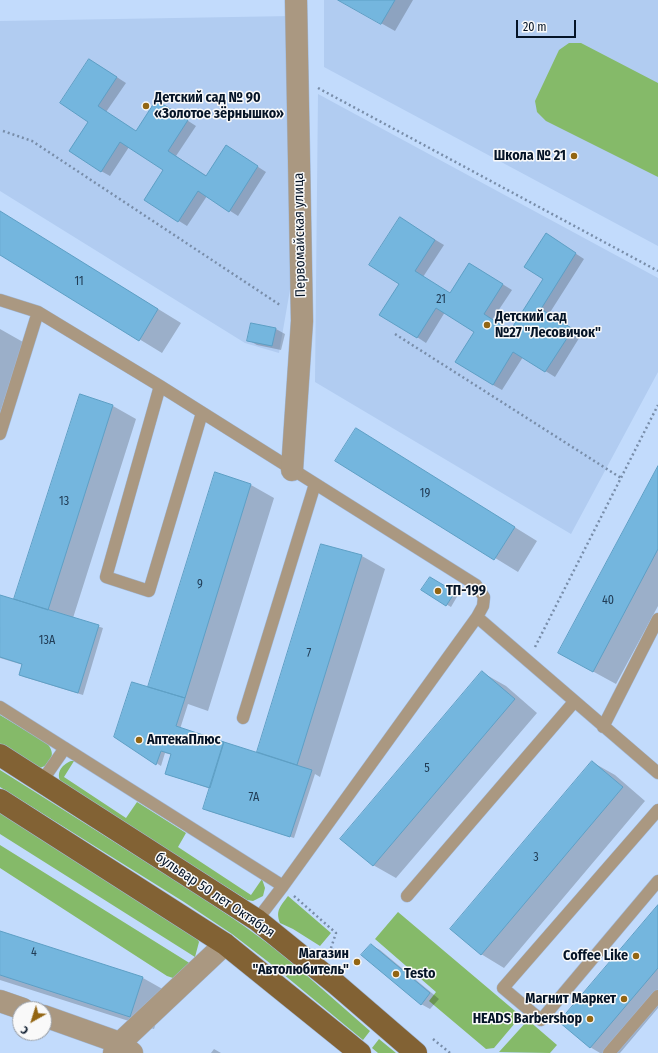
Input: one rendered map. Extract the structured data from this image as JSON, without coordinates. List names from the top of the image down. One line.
{"streets":{"main road":["бульвар 50 лет Октября"],"street":["Первомайская улица"]},"places":["Детский сад № 90 «Золотое зёрнышко»","Школа № 21","Детский сад №27 \"Лесовичок\"","ТП-199","АптекаПлюс","Coffee Like","Магазин \"Автолюбитель\"","Testo","Магнит Маркет","HEADS Barbershop"],"house_numbers":["11","21","19","13","9","40","13А","7","5","7А","3","4"],"scale_bar":"20 m","north":"bottom left"}
